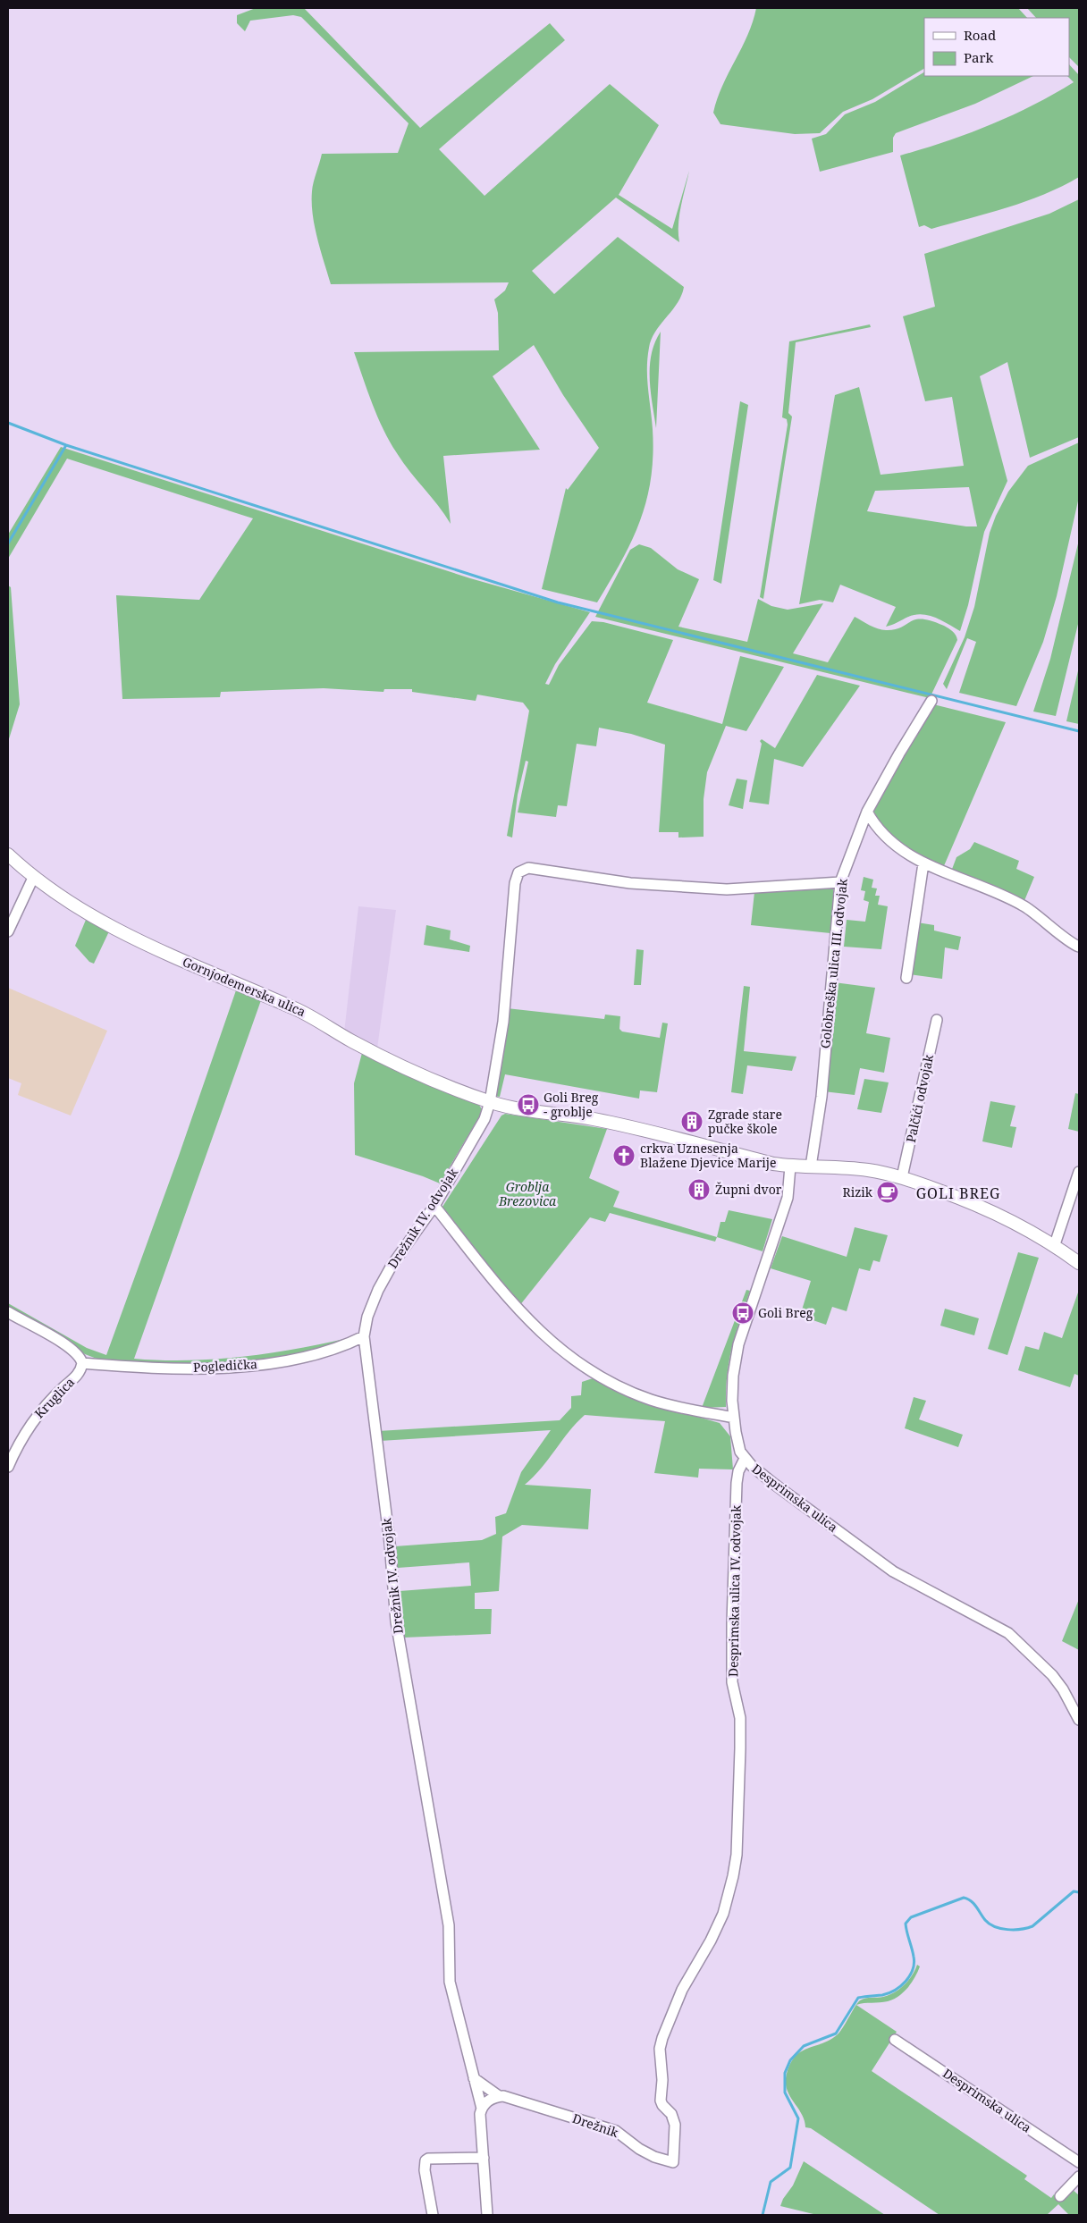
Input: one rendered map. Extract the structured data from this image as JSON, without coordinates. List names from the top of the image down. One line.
{"streets":{"street":["Golobreška ulica III. odvojak","Gornjodemerska ulica","Palčići odvojak","Drežnik IV. odvojak","Pogledička","Kruglica","Desprimska ulica","Desprimska ulica IV. odvojak","Drežnik"]},"crossings":[["Golobreška ulica III. odvojak","Gornjodemerska ulica"],["Golobreška ulica III. odvojak","Drežnik IV. odvojak"],["Gornjodemerska ulica","Palčići odvojak"],["Gornjodemerska ulica","Drežnik IV. odvojak"],["Gornjodemerska ulica","Desprimska ulica"],["Drežnik IV. odvojak","Pogledička"],["Pogledička","Kruglica"],["Desprimska ulica","Desprimska ulica IV. odvojak"],["Desprimska ulica IV. odvojak","Drežnik"]],"districts":["GOLI BREG"],"parks":["Groblja Brezovica"],"places":{"bus stop":["Goli Breg - groblje","Goli Breg"],"building":["Zgrade stare pučke škole","Župni dvor"],"church":["crkva Uznesenja Blažene Djevice Marije"],"cafe":["Rizik"]},"legend":["Road","Park"]}
